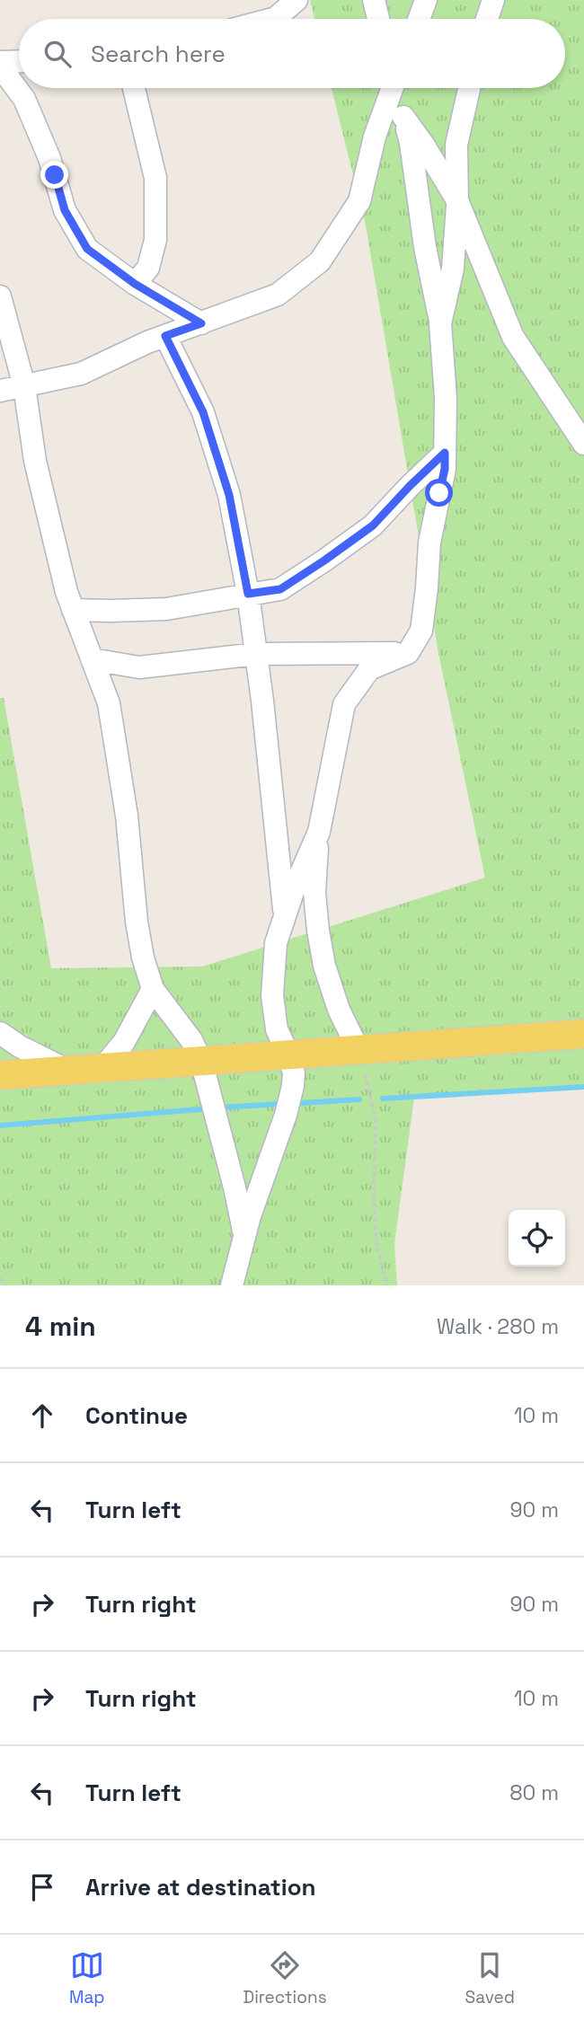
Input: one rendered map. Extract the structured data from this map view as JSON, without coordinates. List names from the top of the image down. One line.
{"page":{"search":"Search here","heading":["4 min","Walk · 280 m"],"list":[["Continue","10 m"],["Turn left","90 m"],["Turn right","90 m"],["Turn right","10 m"],["Turn left","80 m"],"Arrive at destination"],"nav":["Map","Directions","Saved"]}}
